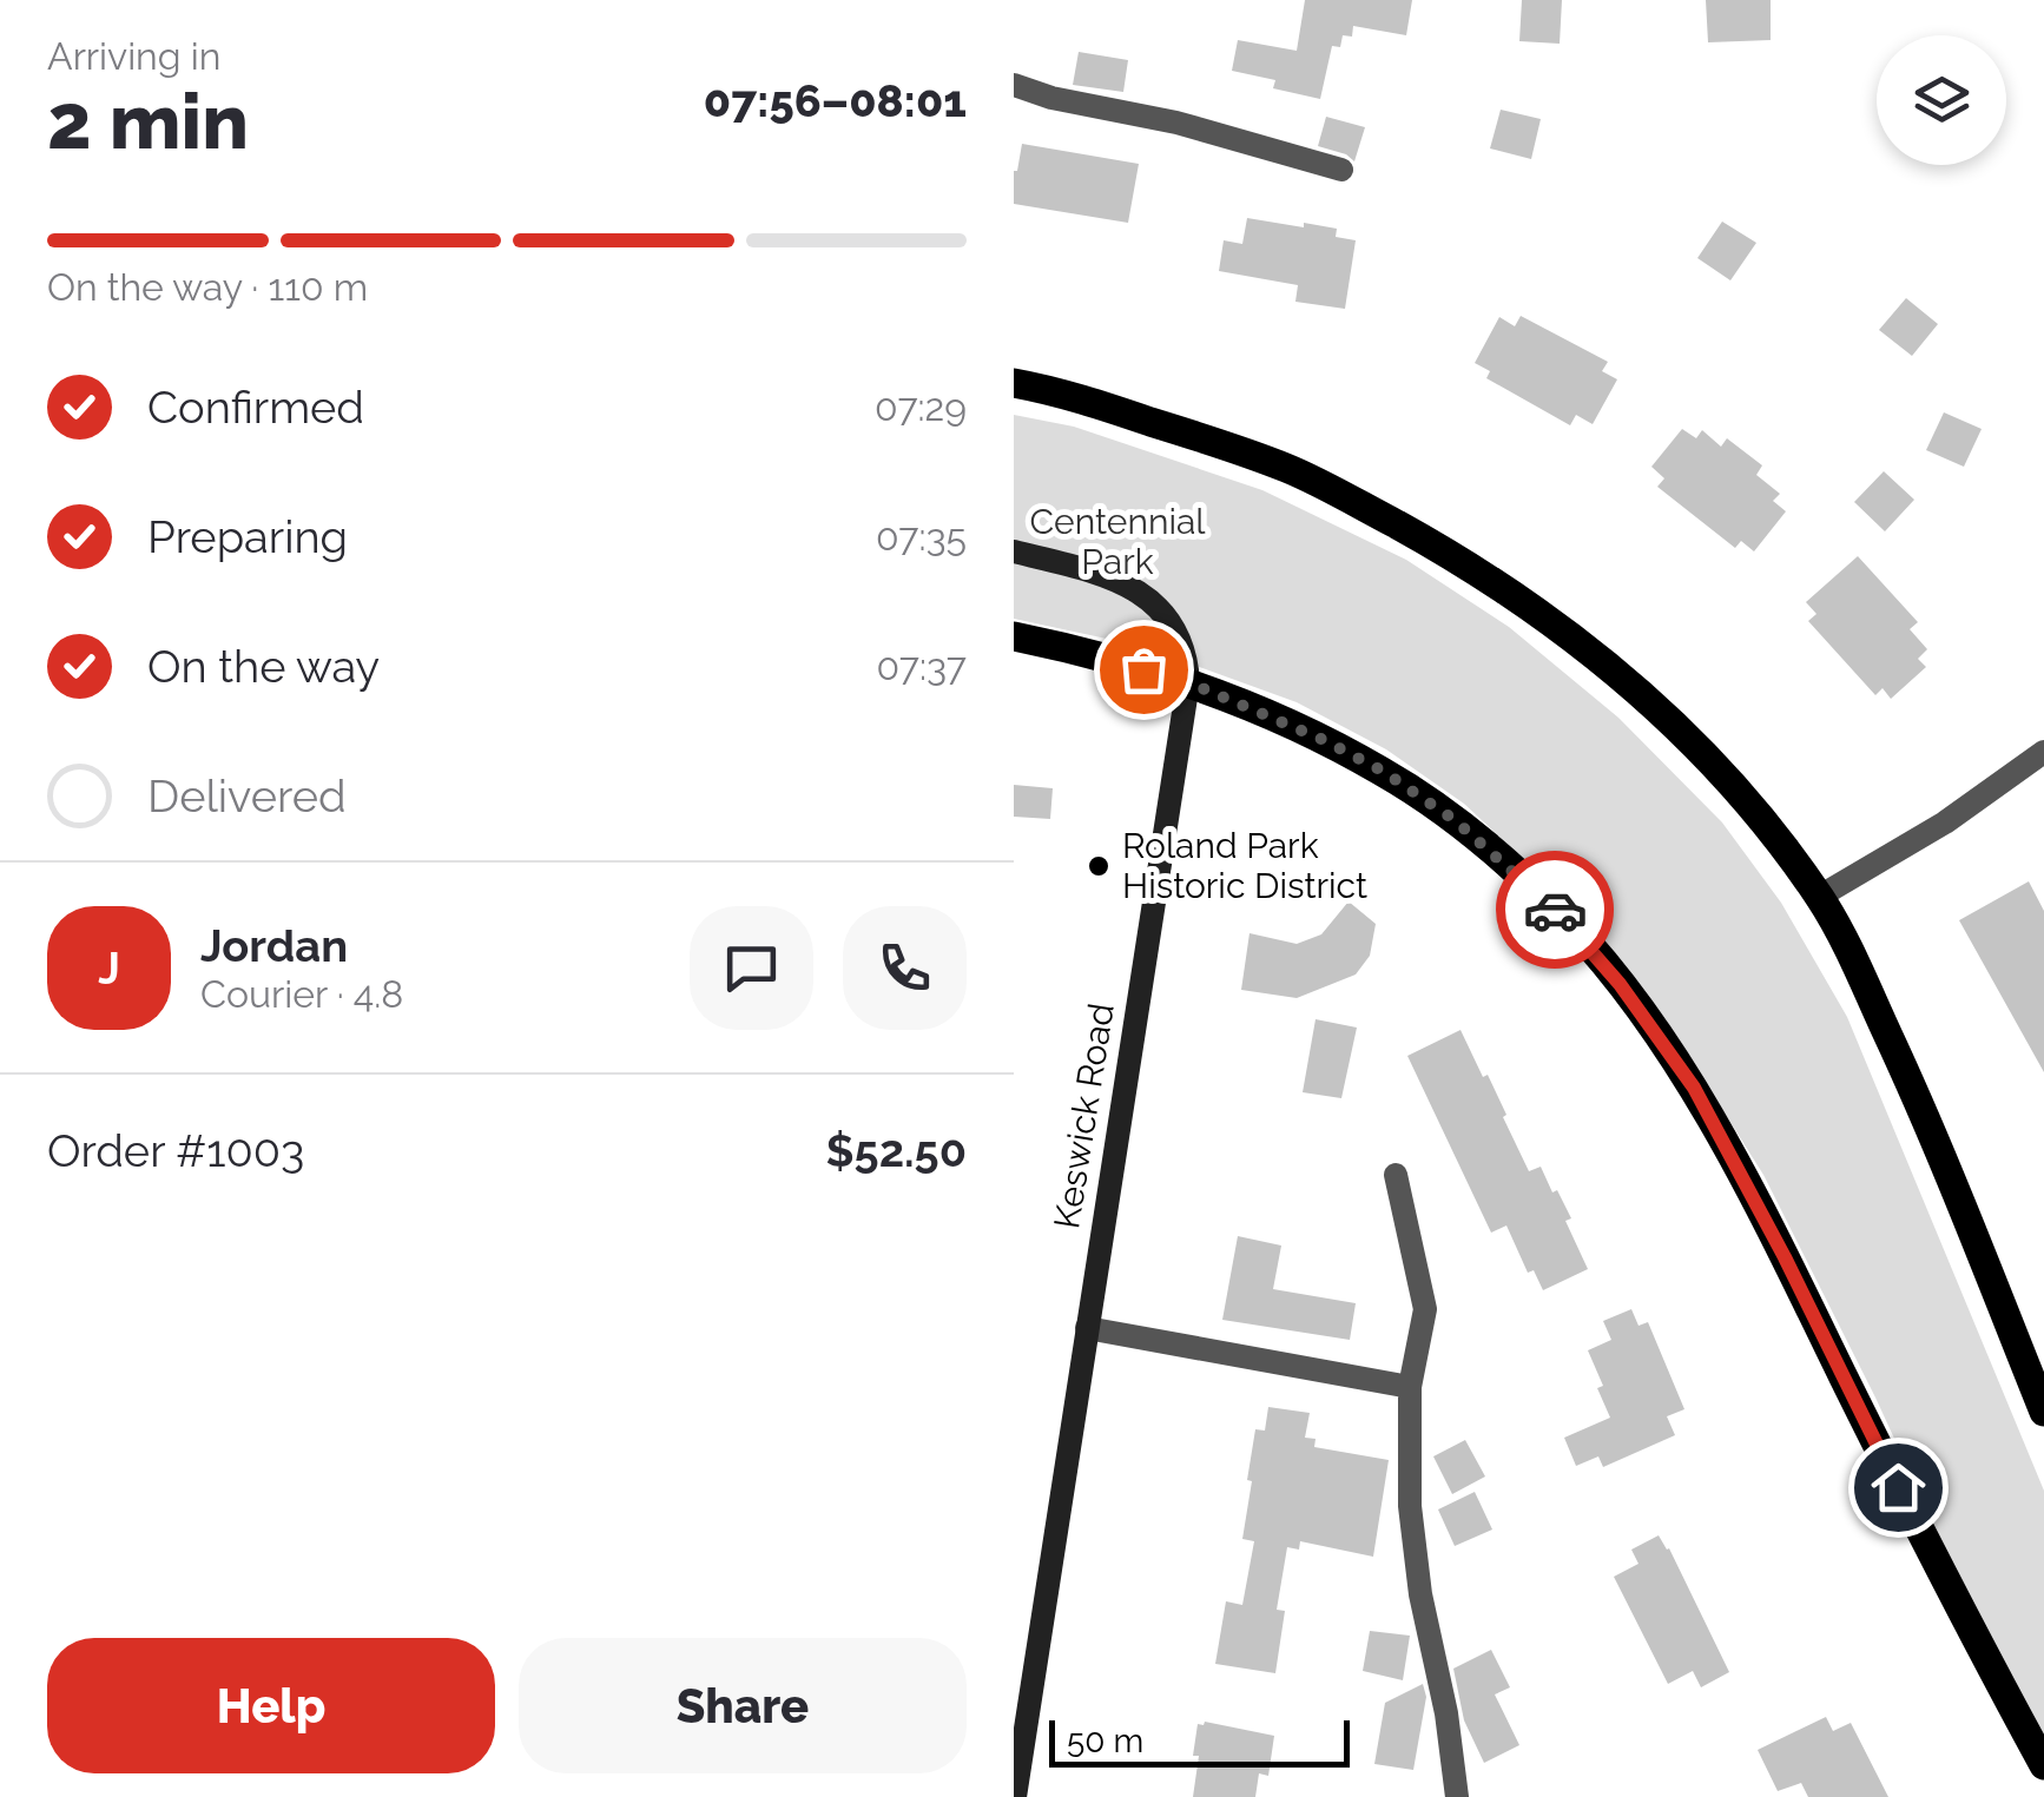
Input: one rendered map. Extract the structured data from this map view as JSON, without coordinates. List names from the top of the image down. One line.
{"streets":{"street":["Keswick Road"]},"parks":["Centennial Park"],"places":["Roland Park Historic District"],"scale_bar":"50 m","page":{"heading":["2 min","Arriving in","07:56–08:01"],"panel":["Jordan","Courier · 4.8","Order #1003","$52.50"],"bar":"On the way · 110 m","list":[["Confirmed","07:29"],["Preparing","07:35"],["On the way","07:37"],"Delivered"],"round":"J","buttons":["Help","Share"],"scale":"50 m"}}
